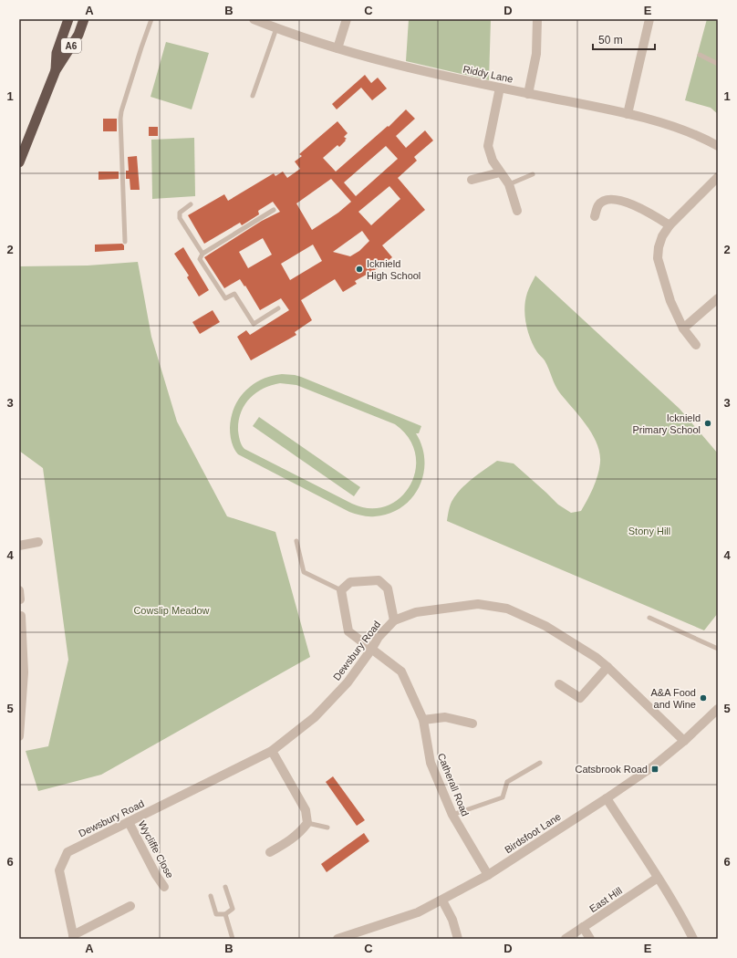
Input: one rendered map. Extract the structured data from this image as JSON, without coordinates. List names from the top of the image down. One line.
{"streets":{"highway":["A6"],"street":["Riddy Lane","Dewsbury Road","Catherall Road","Birdsfoot Lane","Wycliffe Close","East Hill"]},"crossings":[["Dewsbury Road","Catherall Road"],["Dewsbury Road","Birdsfoot Lane"],["Dewsbury Road","Wycliffe Close"],["Catherall Road","Birdsfoot Lane"]],"parks":["Stony Hill","Cowslip Meadow"],"places":{"other":["Icknield High School","Icknield Primary School","A&A Food and Wine"],"transit":["Catsbrook Road"]},"scale_bar":"50 m","grid":{"columns":["A","B","C","D","E"],"rows":["1","2","3","4","5","6"]}}
